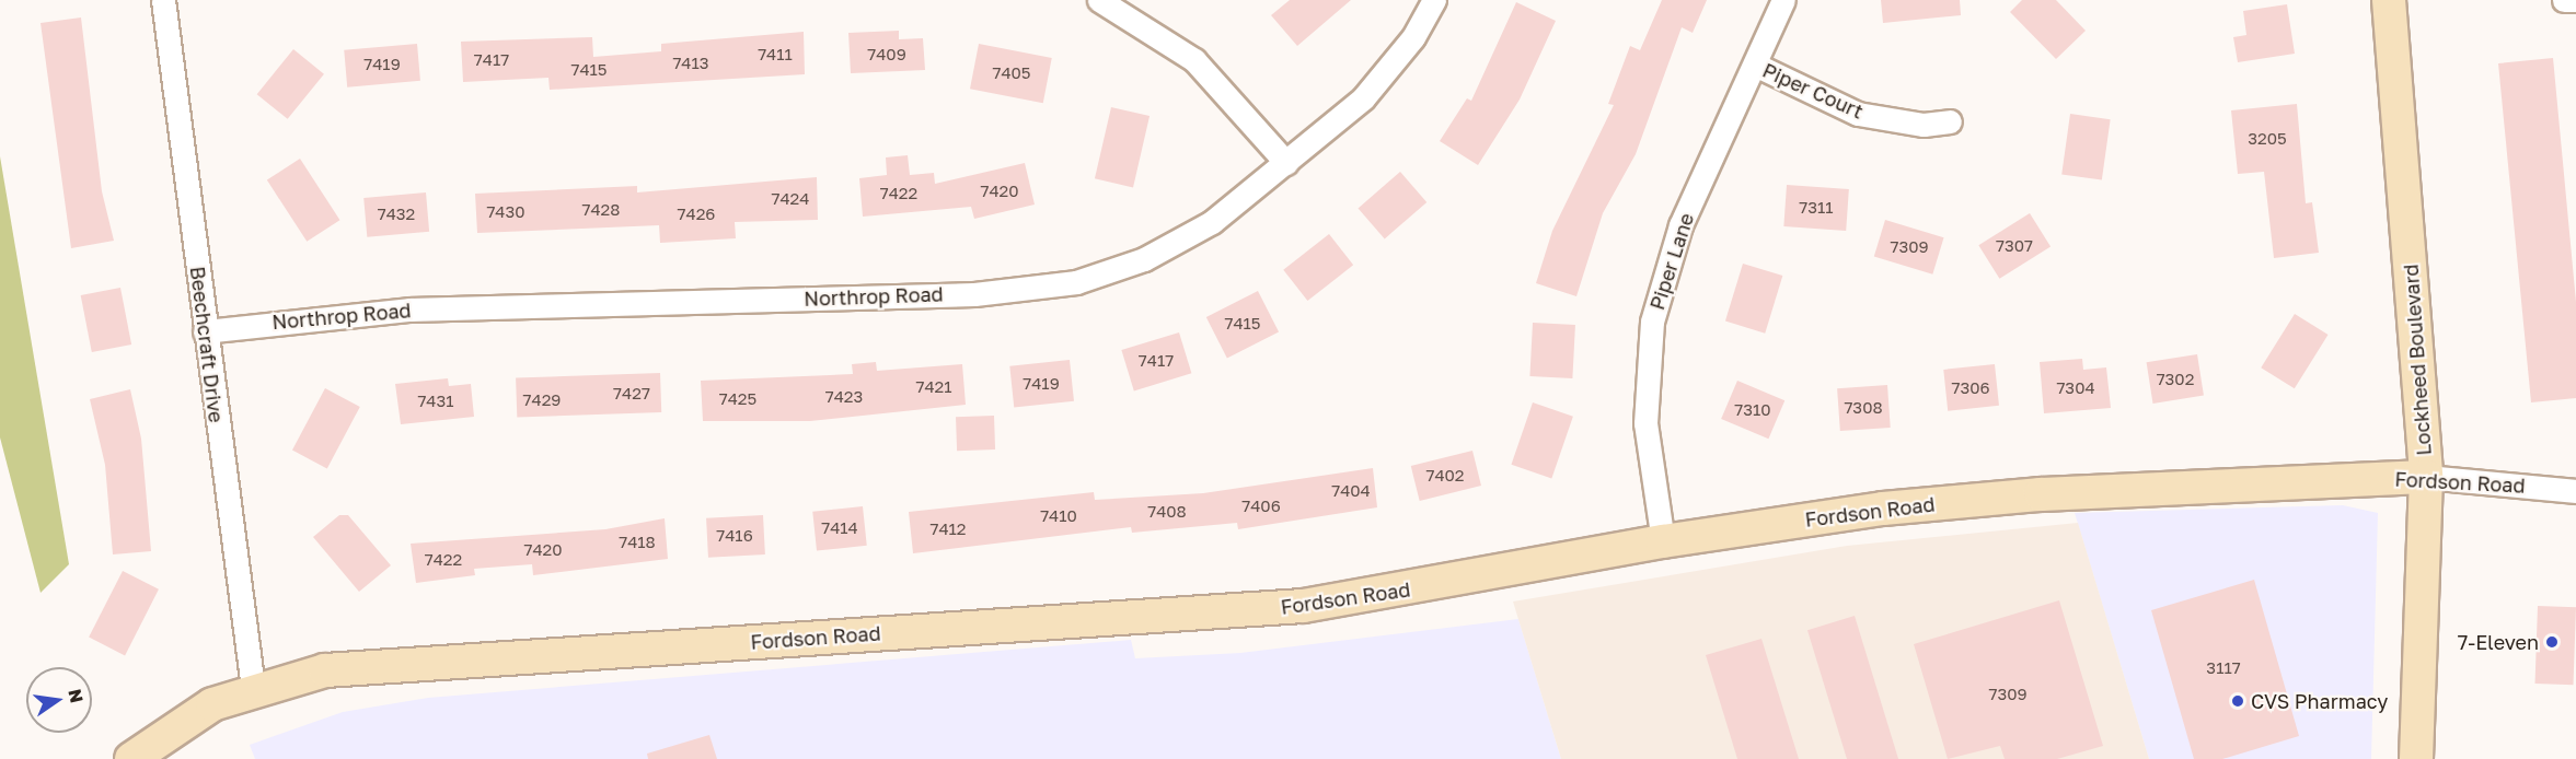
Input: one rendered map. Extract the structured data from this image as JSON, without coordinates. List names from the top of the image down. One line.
{"streets":{"street":["Piper Court","Piper Lane","Northrop Road","Beechcraft Drive","Lockheed Boulevard","Fordson Road"]},"crossings":[["Piper Court","Piper Lane"],["Piper Lane","Fordson Road"],["Northrop Road","Beechcraft Drive"],["Beechcraft Drive","Fordson Road"],["Lockheed Boulevard","Fordson Road"]],"places":["7-Eleven","CVS Pharmacy"],"house_numbers":["7411","7409","7417","7413","7419","7415","7405","3205","7420","7422","7424","7311","7428","7430","7432","7426","7307","7309","7415","7417","7302","7419","7421","7306","7304","7427","7423","7425","7429","7431","7308","7310","7402","7404","7406","7408","7410","7414","7412","7416","7418","7420","7422","3117","7309"],"north":"right"}
